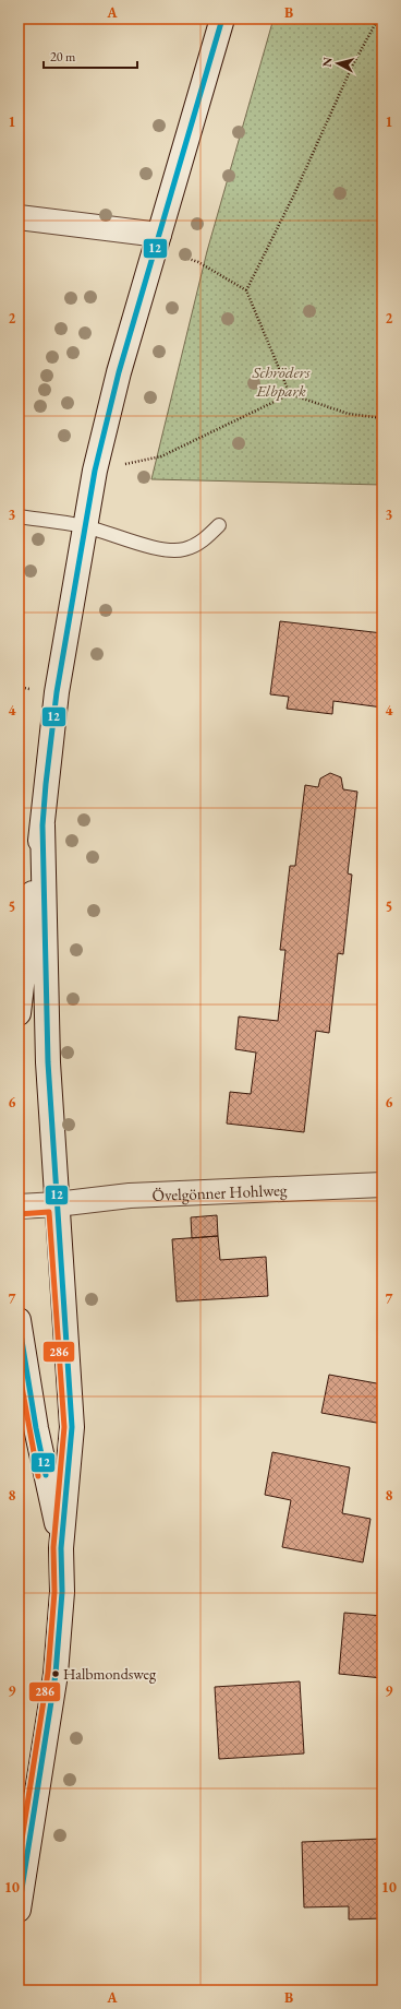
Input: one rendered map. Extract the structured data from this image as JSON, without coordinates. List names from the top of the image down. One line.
{"streets":{"main road":["Övelgönner Hohlweg"]},"parks":["Schröders Elbpark"],"places":["Halbmondsweg"],"lines":["transit line 12","transit line 286"],"scale_bar":"20 m","north":"left","grid":{"columns":["A","B"],"rows":["1","2","3","4","5","6","7","8","9","10"]}}
